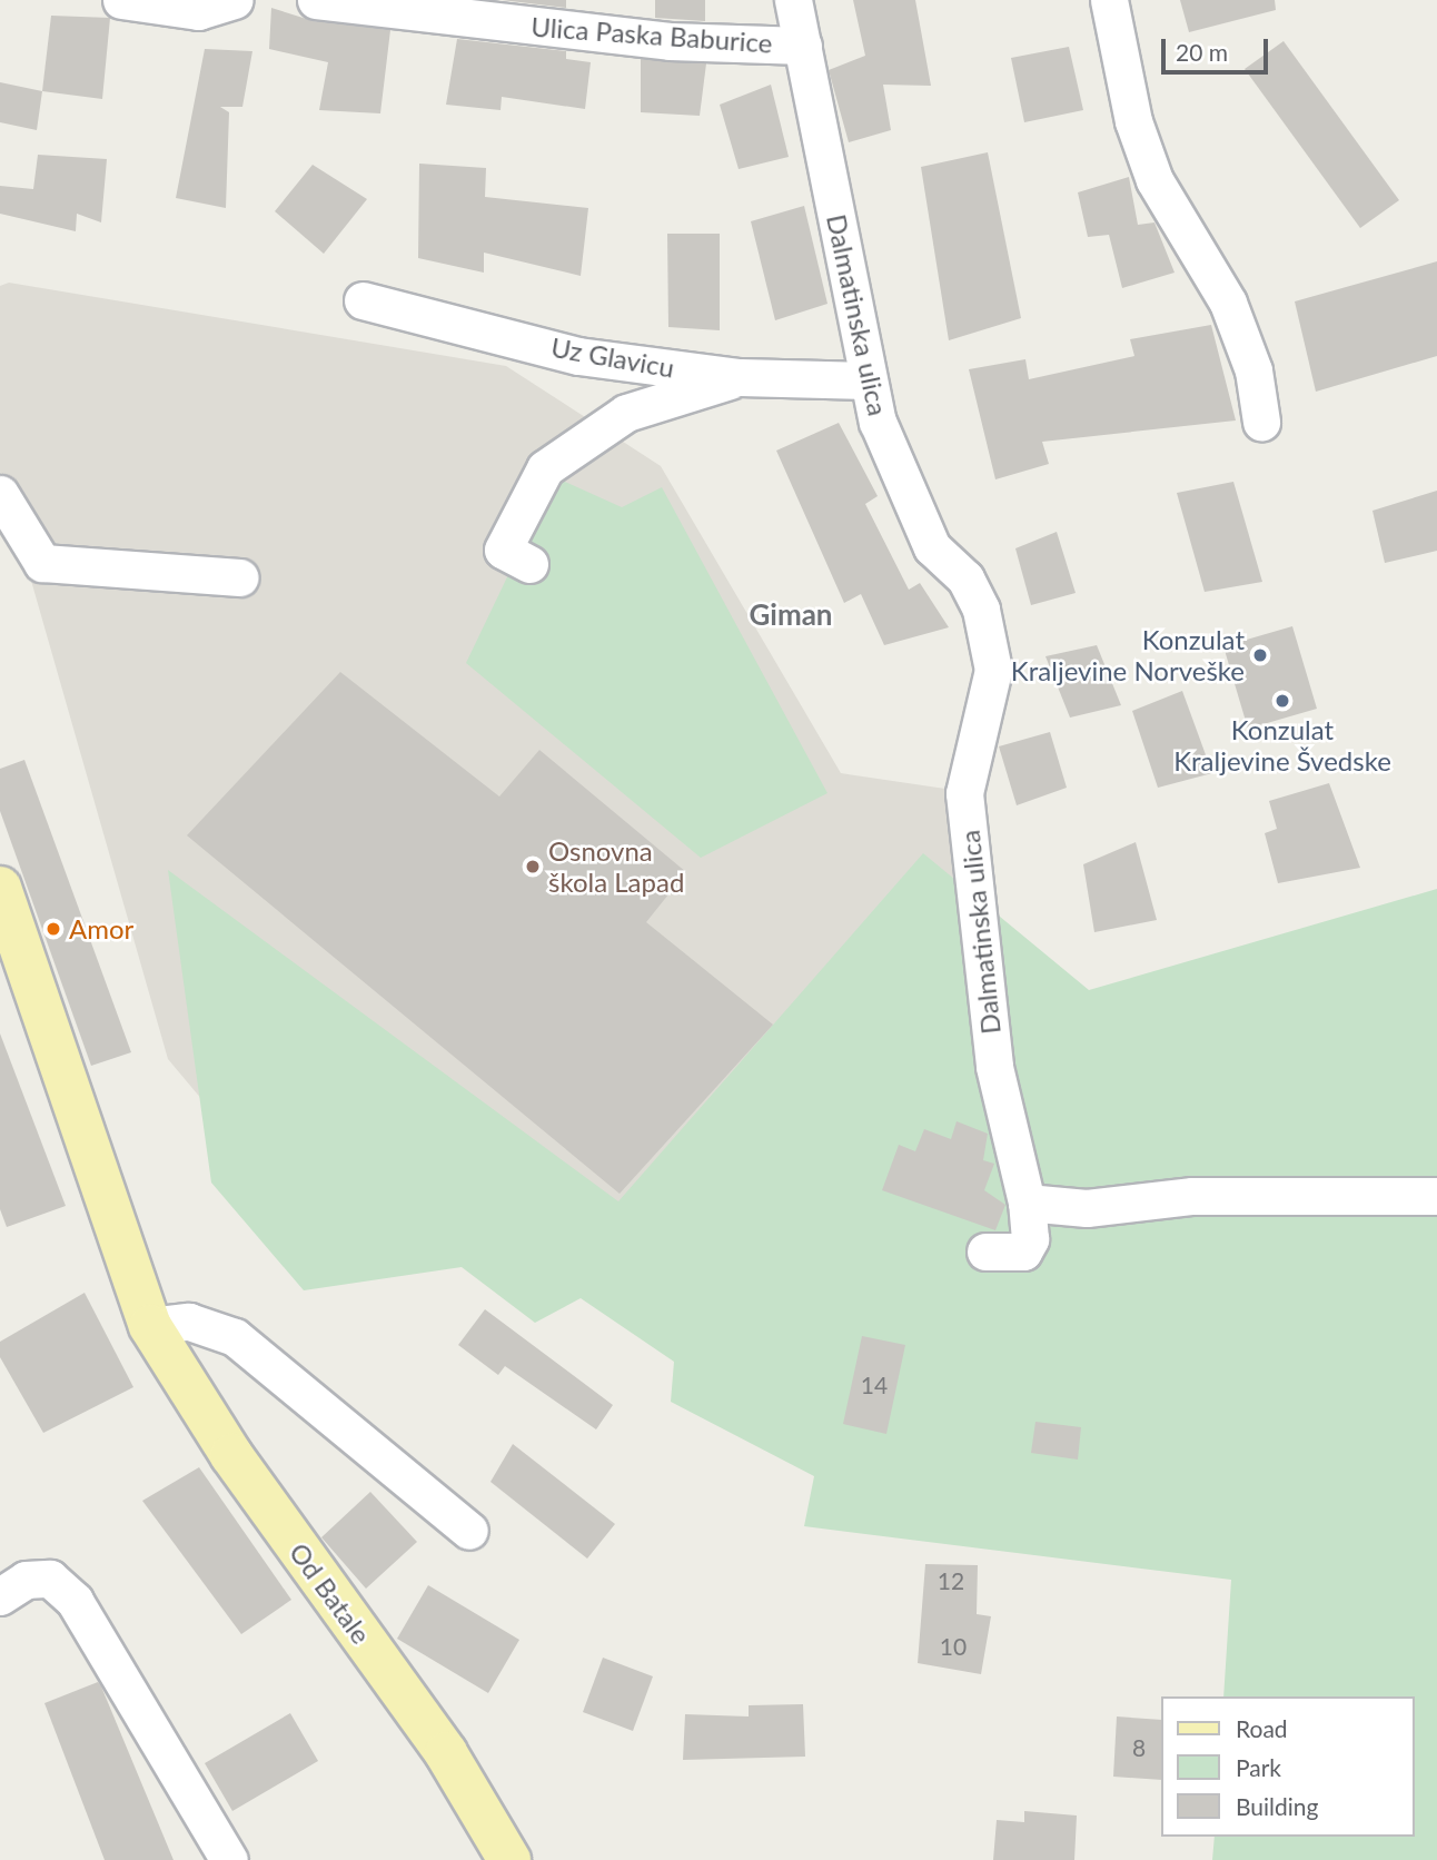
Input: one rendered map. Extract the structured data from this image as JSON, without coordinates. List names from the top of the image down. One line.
{"streets":{"main road":["Od Batale"],"street":["Ulica Paska Baburice","Dalmatinska ulica","Uz Glavicu"]},"crossings":[["Ulica Paska Baburice","Dalmatinska ulica"],["Dalmatinska ulica","Uz Glavicu"]],"districts":["Giman"],"places":["Konzulat Kraljevine Norveške","Konzulat Kraljevine Švedske","Osnovna škola Lapad","Amor"],"house_numbers":["14","12","10","8"],"legend":["Road","Park","Building"],"scale_bar":"20 m"}
